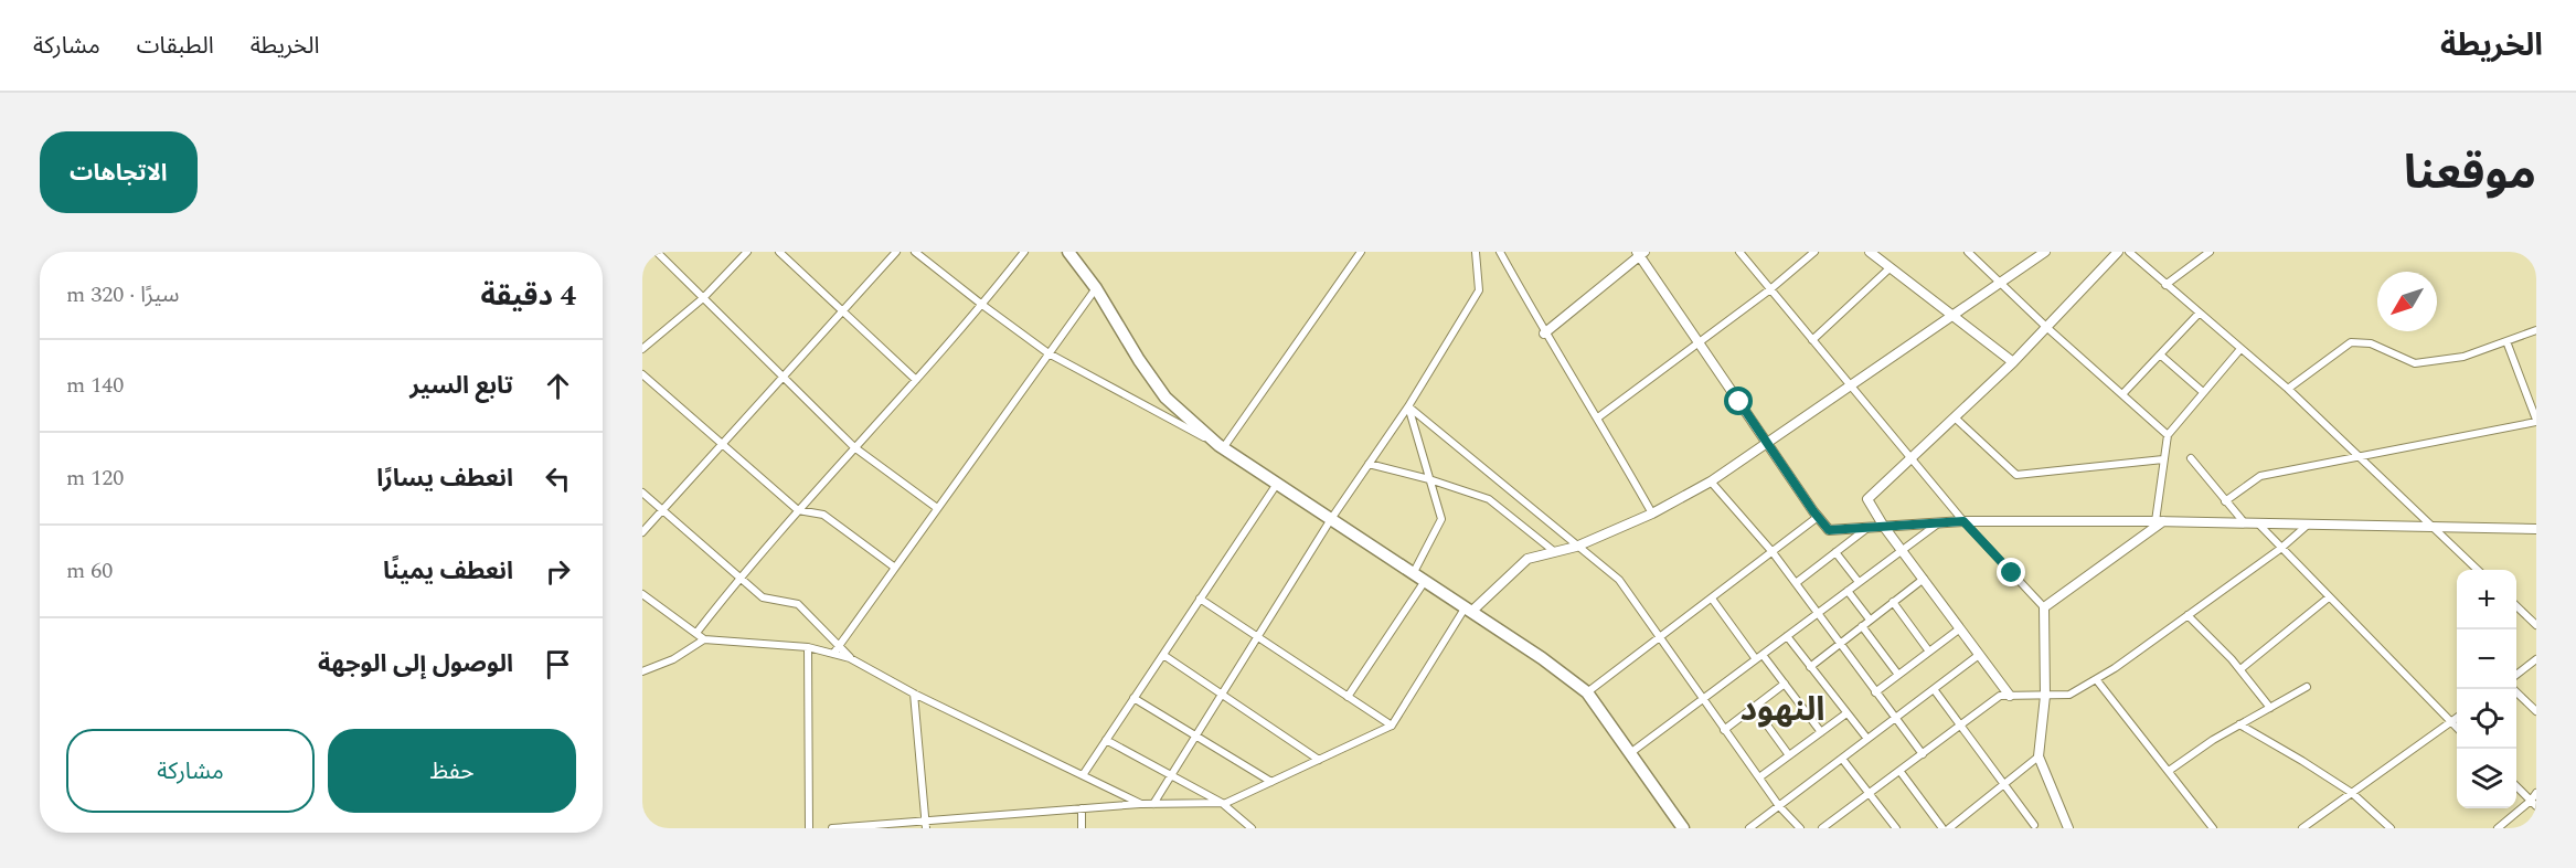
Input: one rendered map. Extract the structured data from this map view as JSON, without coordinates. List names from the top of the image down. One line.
{"districts":["النهود"],"north":"bottom left","page":{"header":"الخريطة","nav":["الخريطة","الطبقات","مشاركة"],"title":"موقعنا","buttons":["الاتجاهات",["حفظ","مشاركة"]],"heading":["4 دقيقة","سيرًا · 320 m"],"list":[["تابع السير","140 m"],["انعطف يسارًا","120 m"],["انعطف يمينًا","60 m"],"الوصول إلى الوجهة"],"map_buttons":["+","−"]}}
